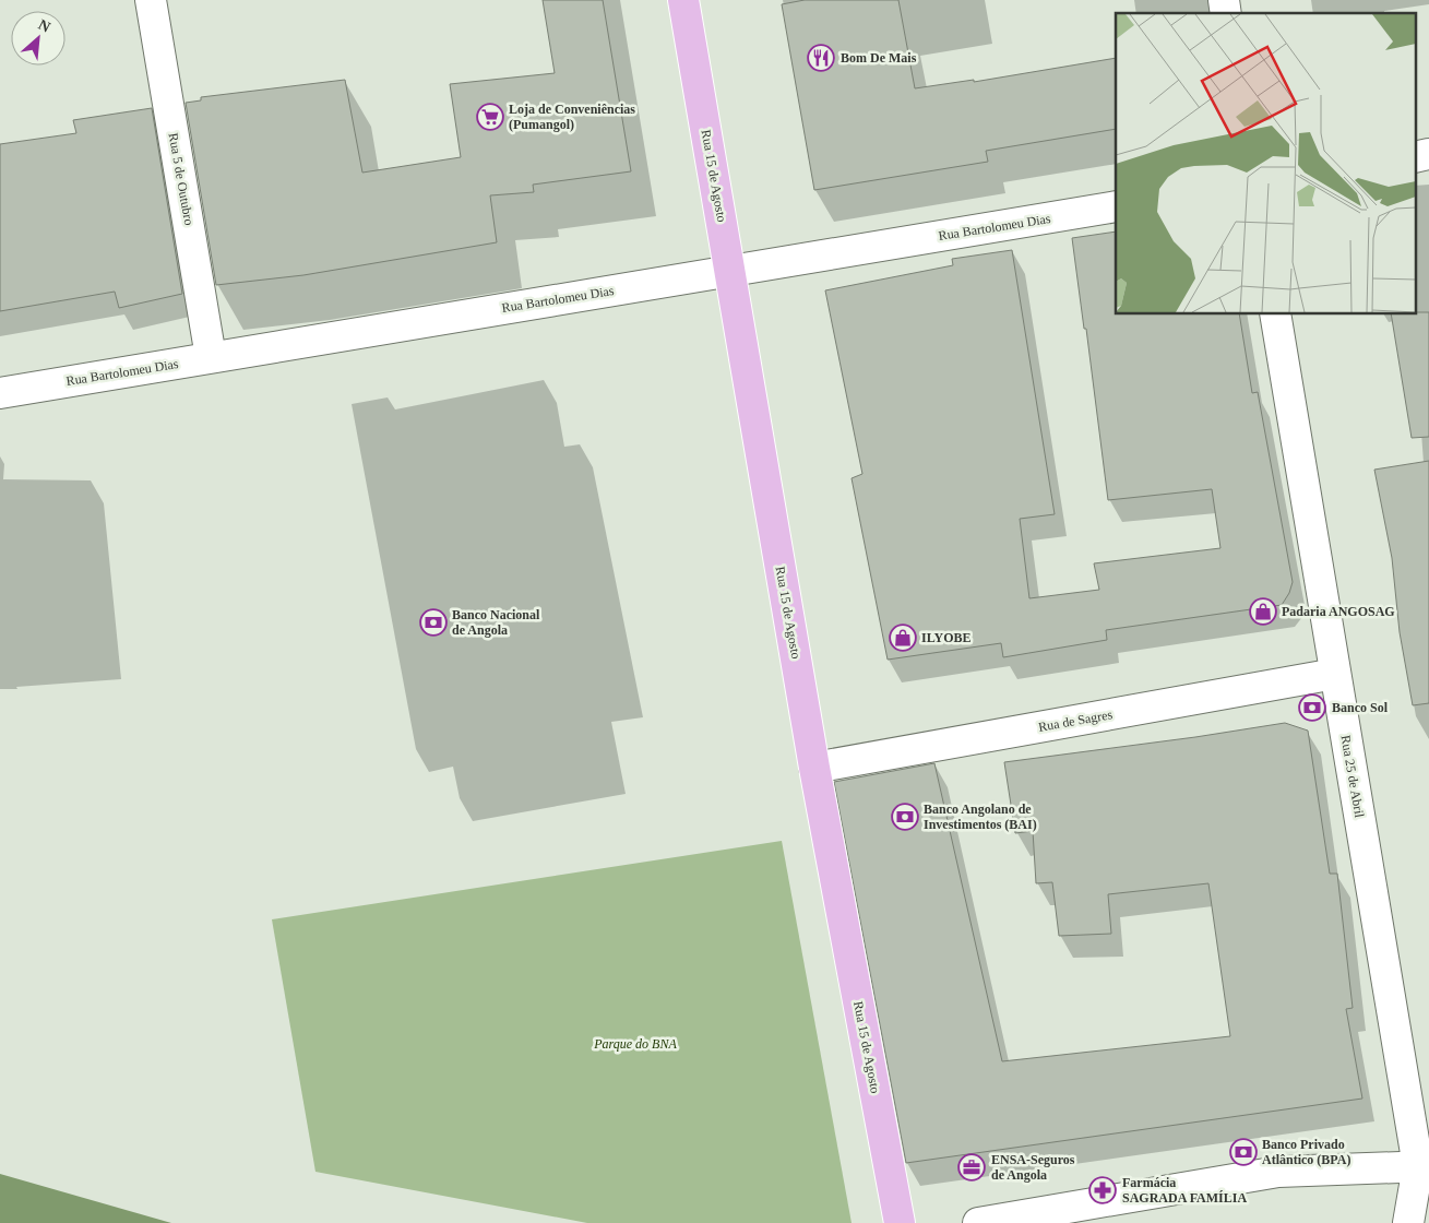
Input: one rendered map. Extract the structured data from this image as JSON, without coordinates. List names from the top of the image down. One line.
{"streets":{"main road":["Rua 15 de Agosto"],"street":["Rua 5 de Outubro","Rua Bartolomeu Dias","Rua de Sagres","Rua 25 de Abril"]},"crossings":[["Rua 15 de Agosto","Rua Bartolomeu Dias"],["Rua 15 de Agosto","Rua de Sagres"],["Rua 5 de Outubro","Rua Bartolomeu Dias"],["Rua de Sagres","Rua 25 de Abril"]],"parks":["Parque do BNA"],"places":{"restaurant":["Bom De Mais"],"supermarket":["Loja de Conveniências (Pumangol)"],"shop":["Padaria ANGOSAG","ILYOBE"],"bank":["Banco Nacional de Angola","Banco Sol","Banco Angolano de Investimentos (BAI)","Banco Privado Atlântico (BPA)"],"office":["ENSA-Seguros de Angola"],"pharmacy":["Farmácia SAGRADA FAMÍLIA"]},"north":"top right"}
